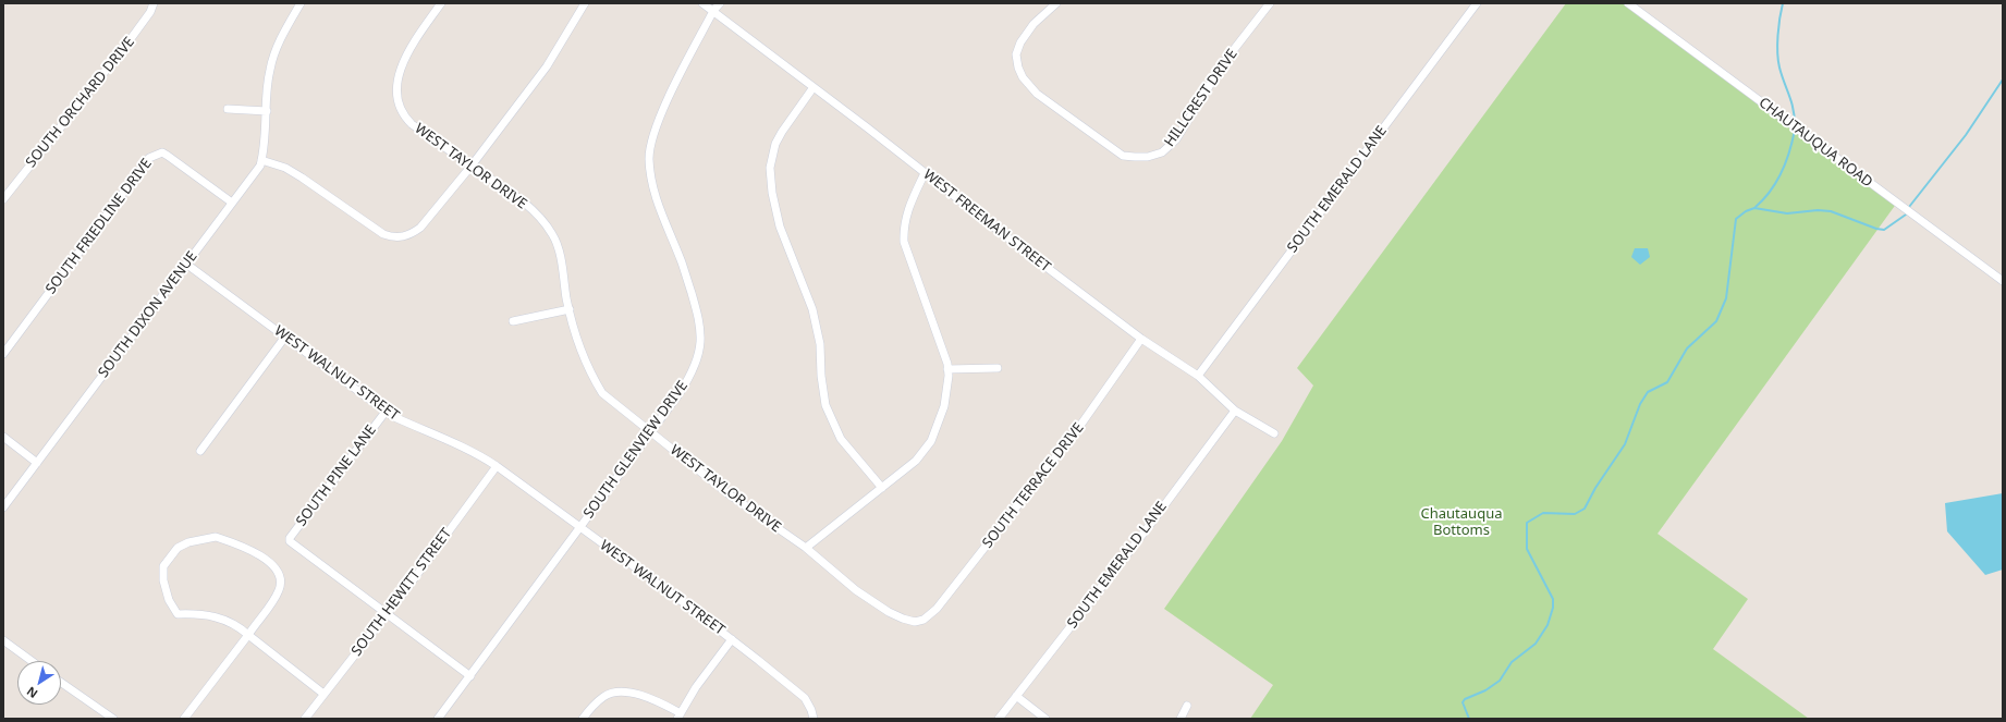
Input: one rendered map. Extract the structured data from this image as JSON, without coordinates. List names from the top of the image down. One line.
{"streets":{"street":["HILLCREST DRIVE","SOUTH ORCHARD DRIVE","CHAUTAUQUA ROAD","WEST TAYLOR DRIVE","SOUTH EMERALD LANE","WEST FREEMAN STREET","SOUTH FRIEDLINE DRIVE","SOUTH DIXON AVENUE","WEST WALNUT STREET","SOUTH GLENVIEW DRIVE","SOUTH PINE LANE","SOUTH TERRACE DRIVE","SOUTH HEWITT STREET"]},"crossings":[["WEST TAYLOR DRIVE","SOUTH GLENVIEW DRIVE"],["WEST TAYLOR DRIVE","SOUTH TERRACE DRIVE"],["SOUTH EMERALD LANE","WEST FREEMAN STREET"],["WEST FREEMAN STREET","SOUTH GLENVIEW DRIVE"],["WEST FREEMAN STREET","SOUTH TERRACE DRIVE"],["SOUTH FRIEDLINE DRIVE","SOUTH DIXON AVENUE"],["SOUTH DIXON AVENUE","WEST WALNUT STREET"],["WEST WALNUT STREET","SOUTH GLENVIEW DRIVE"],["WEST WALNUT STREET","SOUTH PINE LANE"],["WEST WALNUT STREET","SOUTH HEWITT STREET"],["SOUTH PINE LANE","SOUTH HEWITT STREET"]],"parks":["Chautauqua Bottoms"],"north":"bottom left"}
